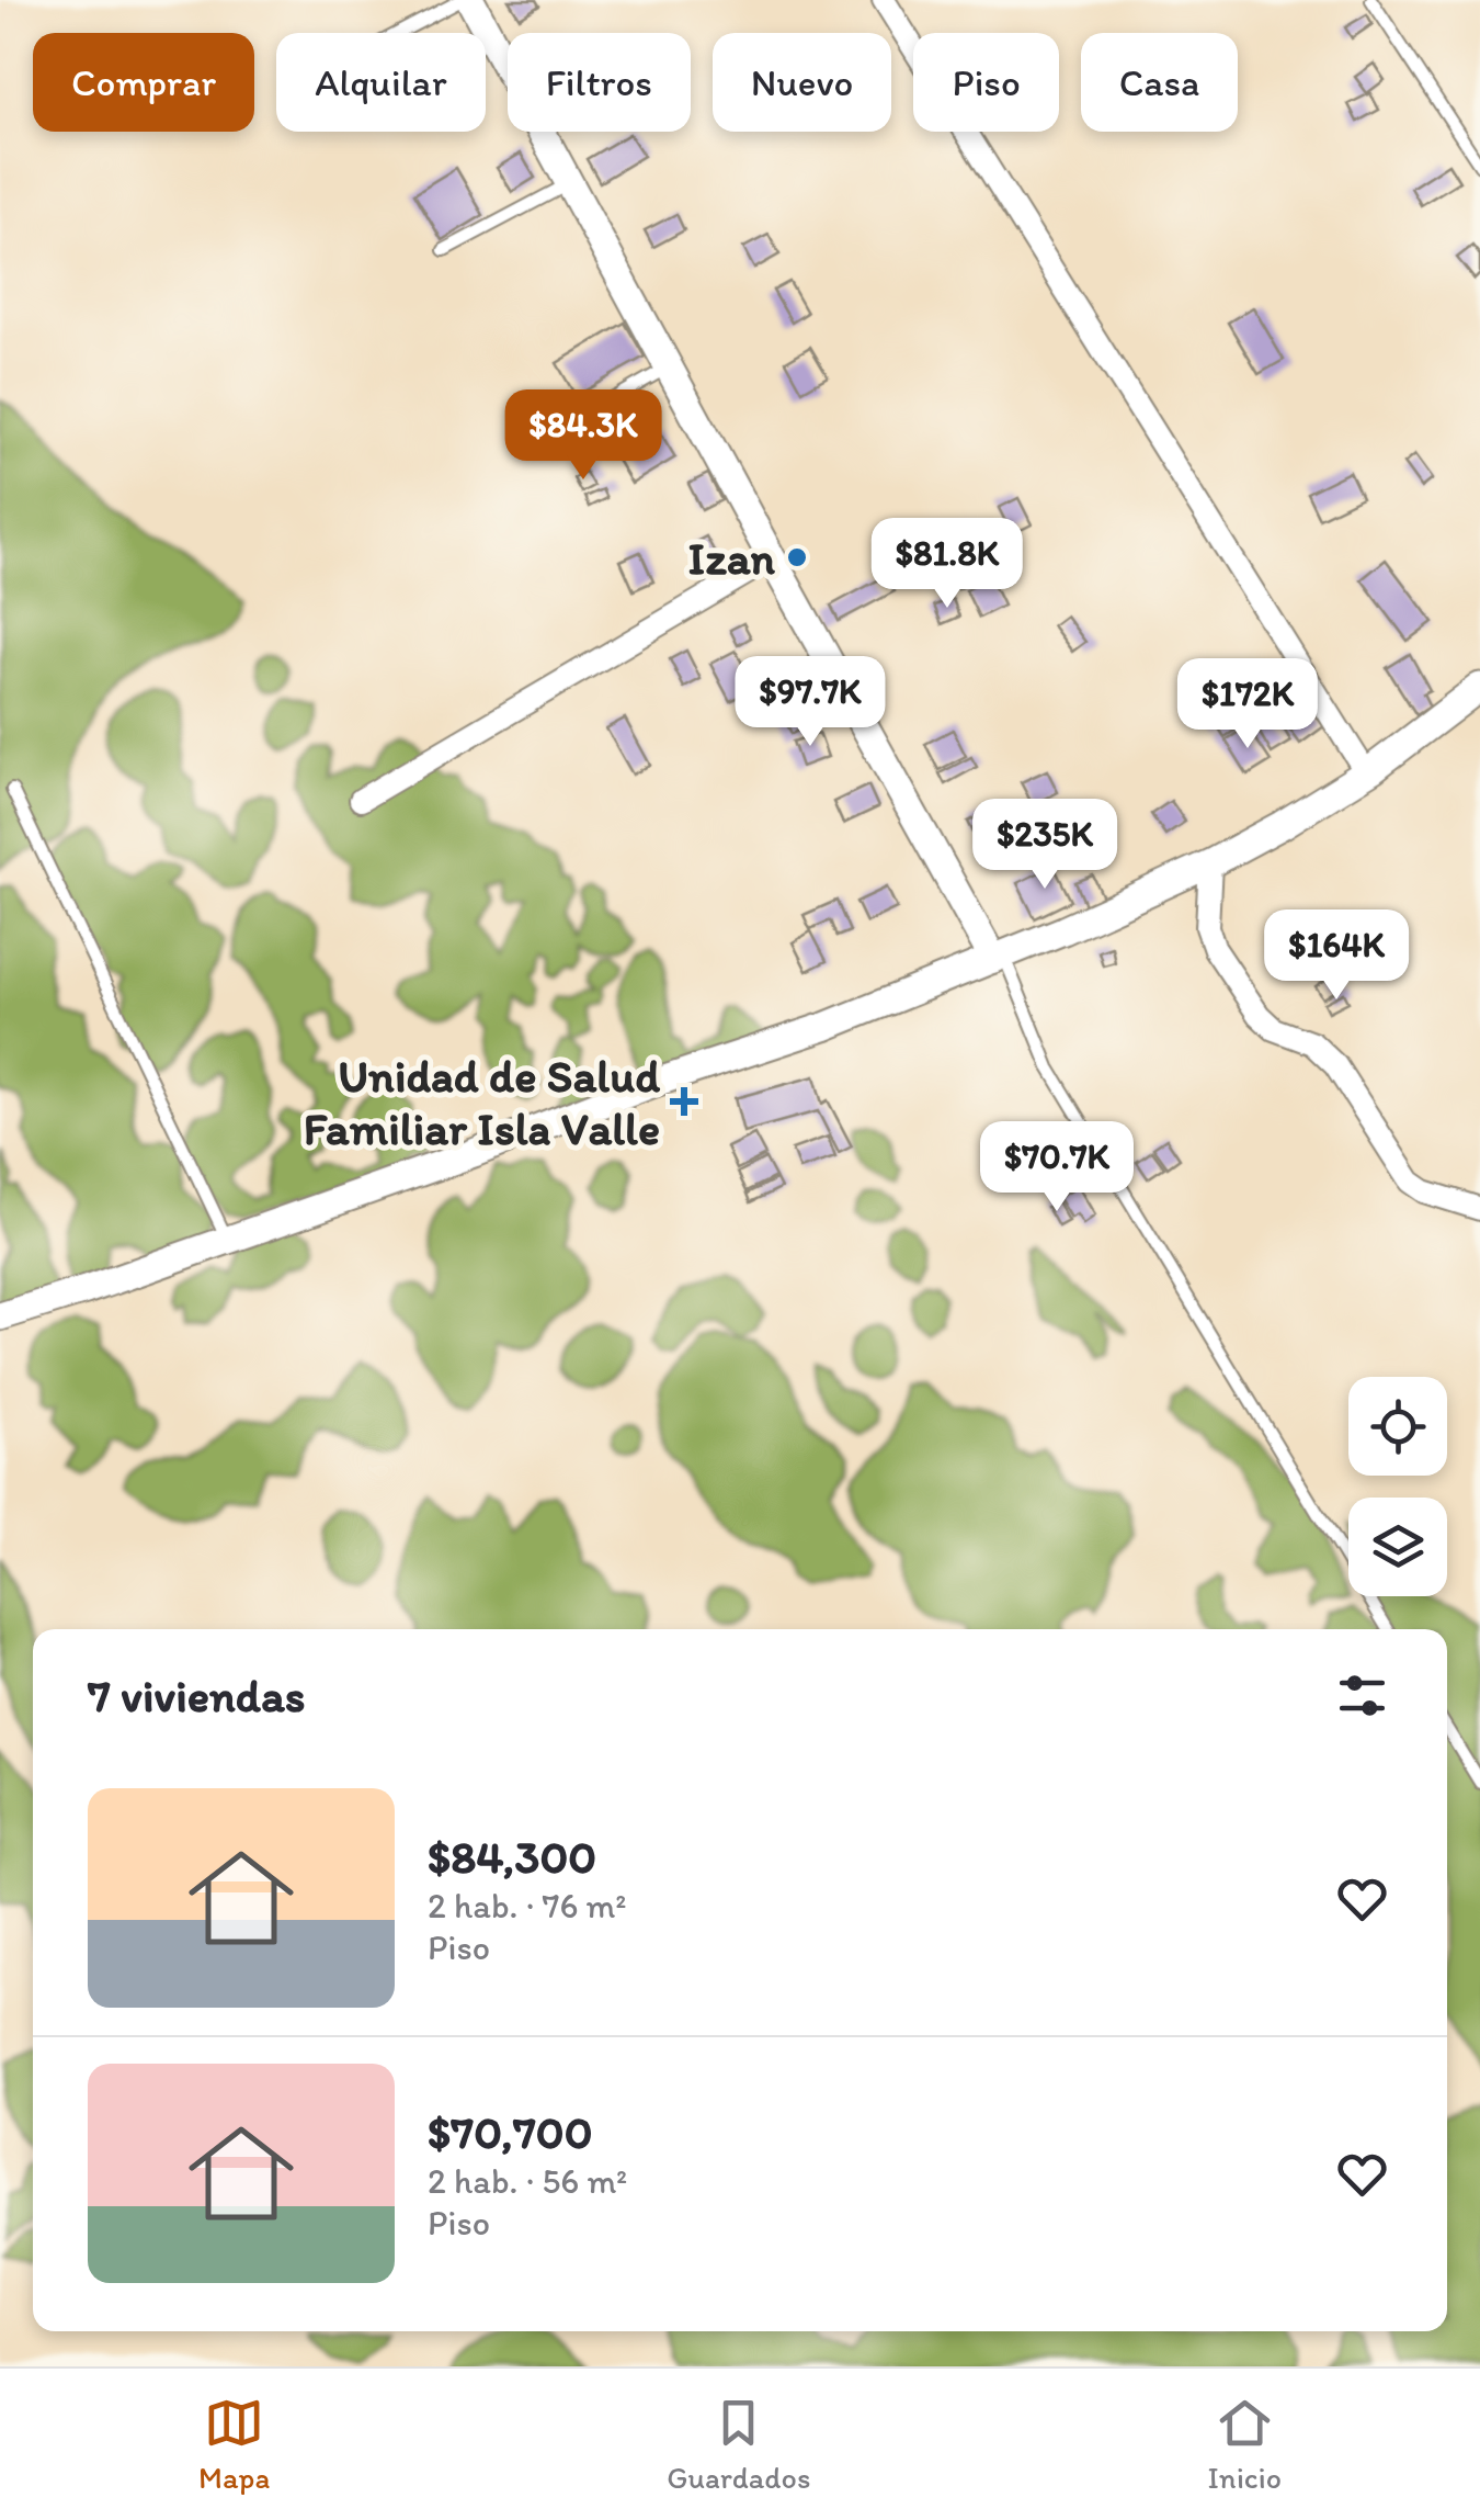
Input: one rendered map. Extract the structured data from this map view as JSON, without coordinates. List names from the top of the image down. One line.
{"places":{"other":["Izan"],"health":["Unidad de Salud Familiar Isla Valle"]},"page":{"chip":["Comprar","Alquilar","Filtros","Nuevo","Piso","Casa"],"price":["$84.3K","$81.8K","$97.7K","$172K","$235K","$164K","$70.7K"],"heading":"7 viviendas","list":[{"name":"$84,300","note":"2 hab. · 76 m² · Piso"},{"name":"$70,700","note":"2 hab. · 56 m² · Piso"}],"tabs":["Mapa","Guardados","Inicio"]}}
